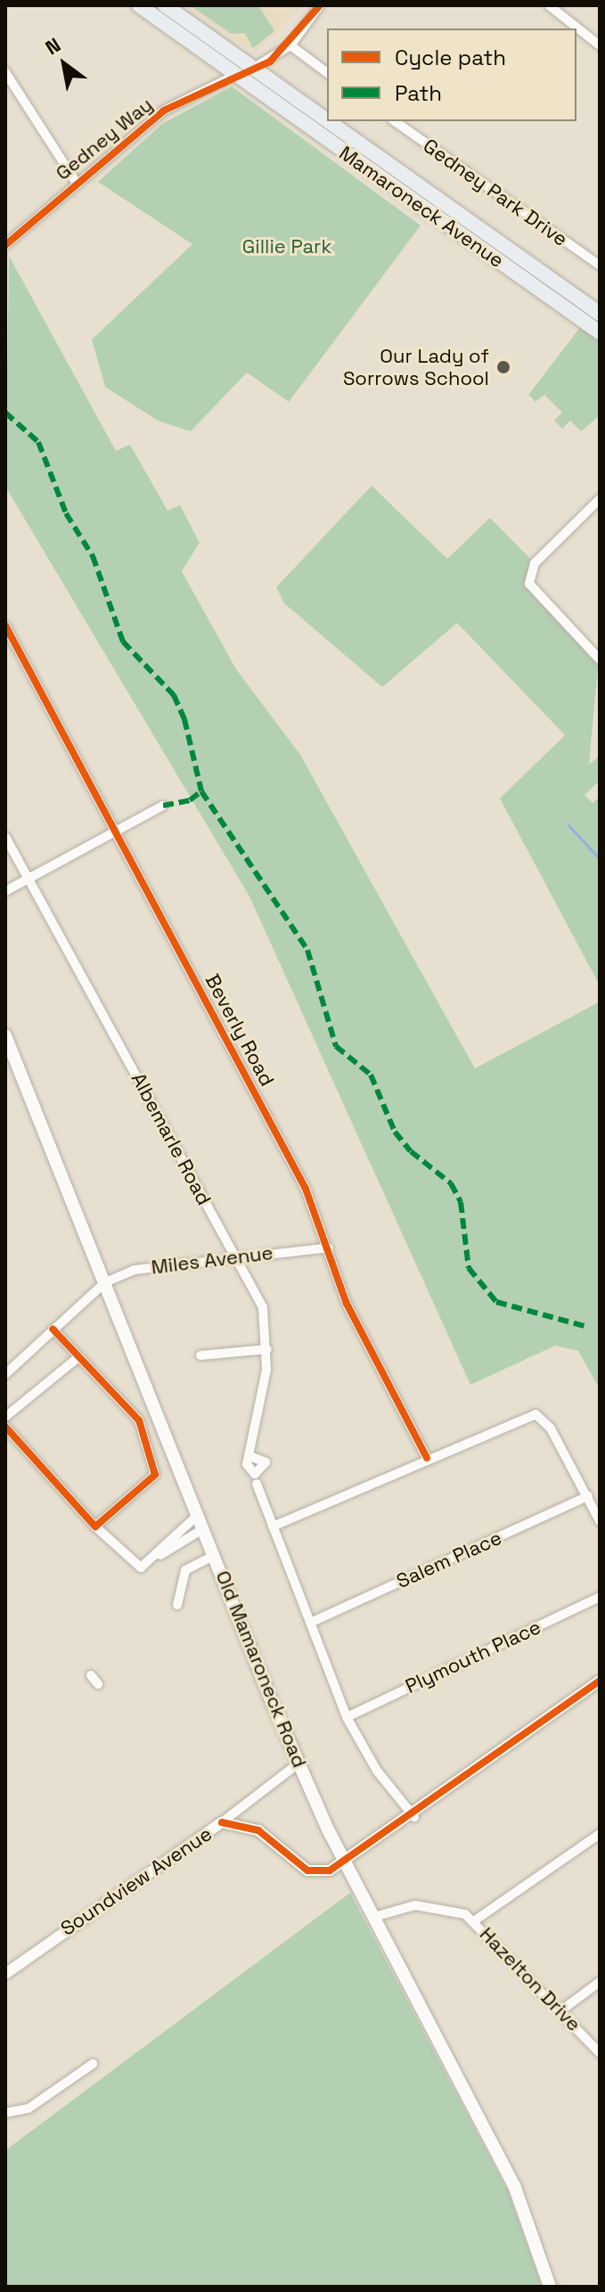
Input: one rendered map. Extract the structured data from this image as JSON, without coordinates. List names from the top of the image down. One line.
{"streets":{"main road":["Mamaroneck Avenue","Old Mamaroneck Road"],"street":["Gedney Way","Gedney Park Drive","Beverly Road","Albemarle Road","Miles Avenue","Salem Place","Plymouth Place","Soundview Avenue","Hazelton Drive"]},"crossings":[["Gedney Way","Mamaroneck Avenue"],["Beverly Road","Miles Avenue"],["Albemarle Road","Miles Avenue"],["Miles Avenue","Old Mamaroneck Road"],["Old Mamaroneck Road","Soundview Avenue"],["Old Mamaroneck Road","Hazelton Drive"]],"parks":["Gillie Park"],"places":["Our Lady of Sorrows School"],"legend":["Cycle path","Path"],"north":"top left"}
